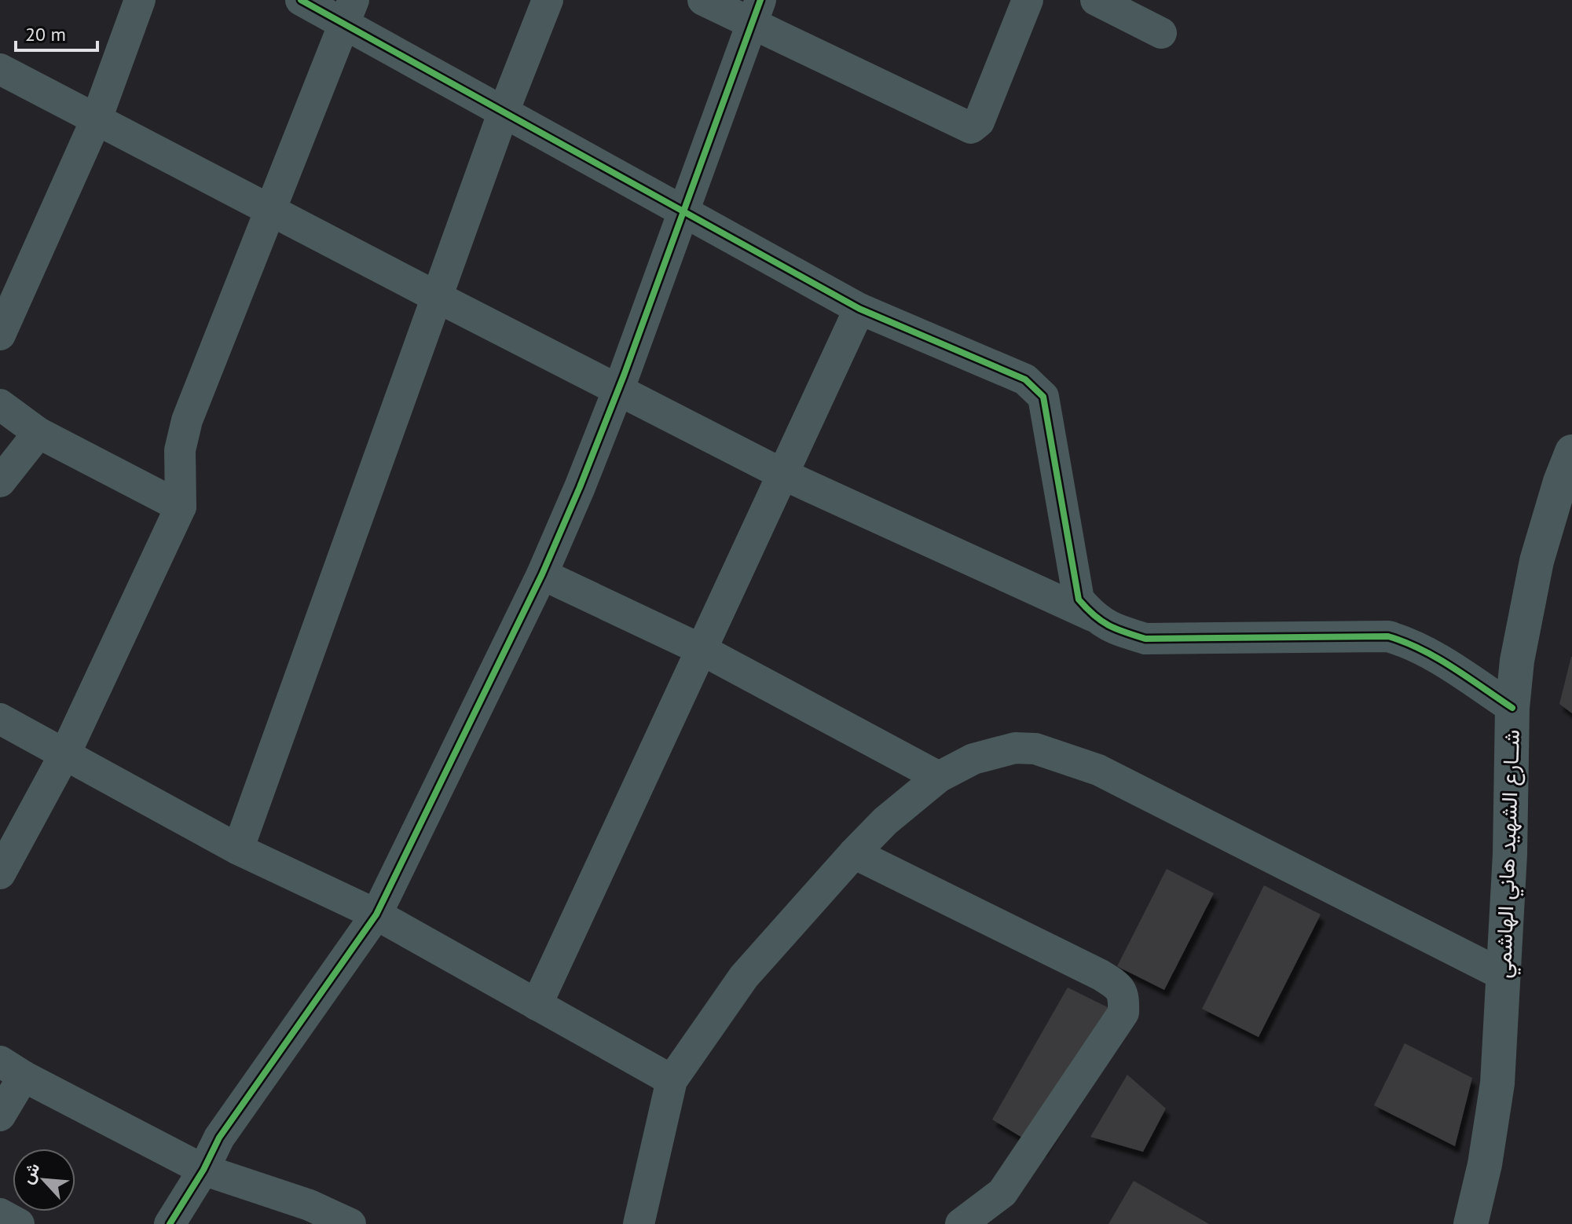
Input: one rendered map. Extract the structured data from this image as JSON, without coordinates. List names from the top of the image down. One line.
{"streets":{"street":["شــارع الشهيد هاني الهاشمي"]},"scale_bar":"20 m","north":"top left"}
